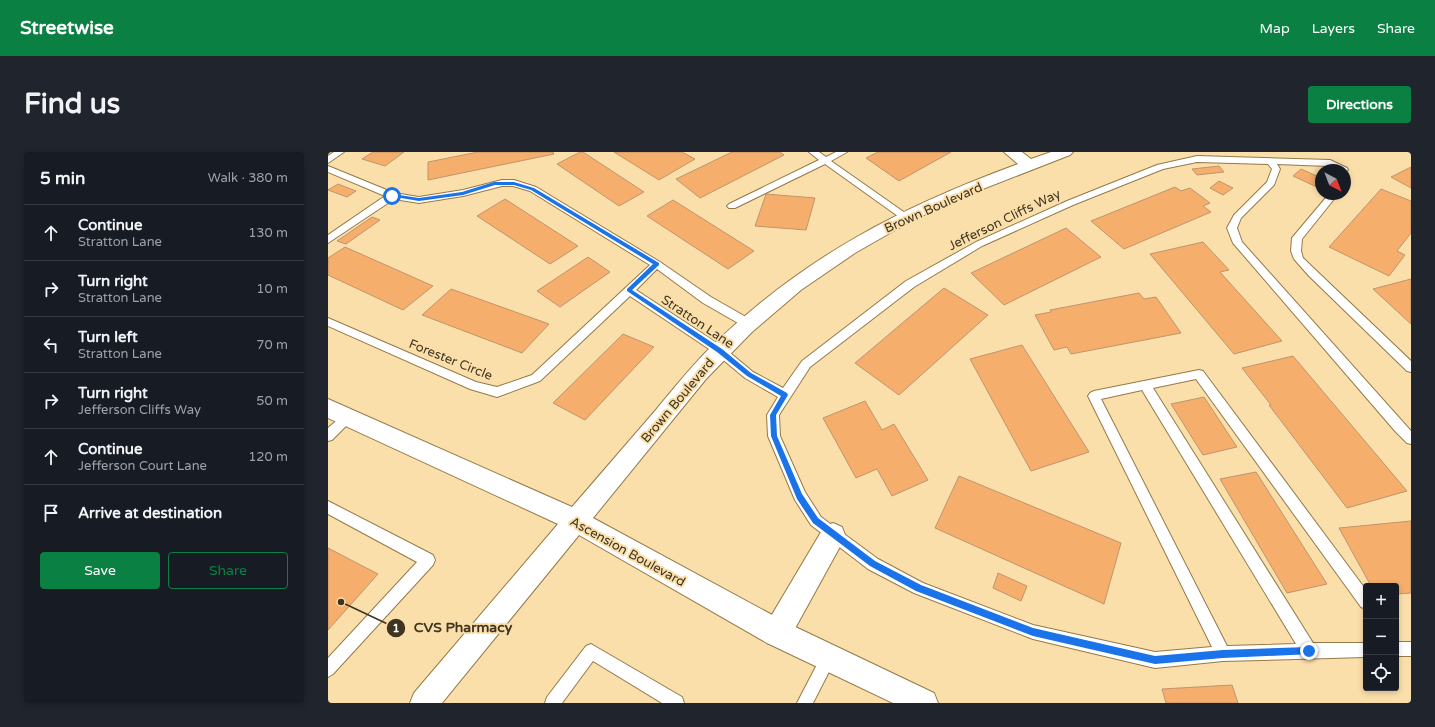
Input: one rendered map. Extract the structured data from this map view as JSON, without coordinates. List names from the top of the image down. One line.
{"streets":{"street":["Brown Boulevard","Ascension Boulevard"],"lane":["Jefferson Cliffs Way","Stratton Lane","Forester Circle"]},"crossings":[["Brown Boulevard","Stratton Lane"],["Brown Boulevard","Ascension Boulevard"],["Jefferson Cliffs Way","Stratton Lane"],["Stratton Lane","Forester Circle"]],"places":["CVS Pharmacy"],"north":"bottom right","page":{"header":"Streetwise","nav":["Map","Layers","Share"],"buttons":["Directions",["Save","Share"]],"title":"Find us","heading":["5 min","Walk · 380 m"],"list":[["Continue","Stratton Lane","130 m"],["Turn right","Stratton Lane","10 m"],["Turn left","Stratton Lane","70 m"],["Turn right","Jefferson Cliffs Way","50 m"],["Continue","Jefferson Court Lane","120 m"],"Arrive at destination"],"map_buttons":["+","−"]}}
